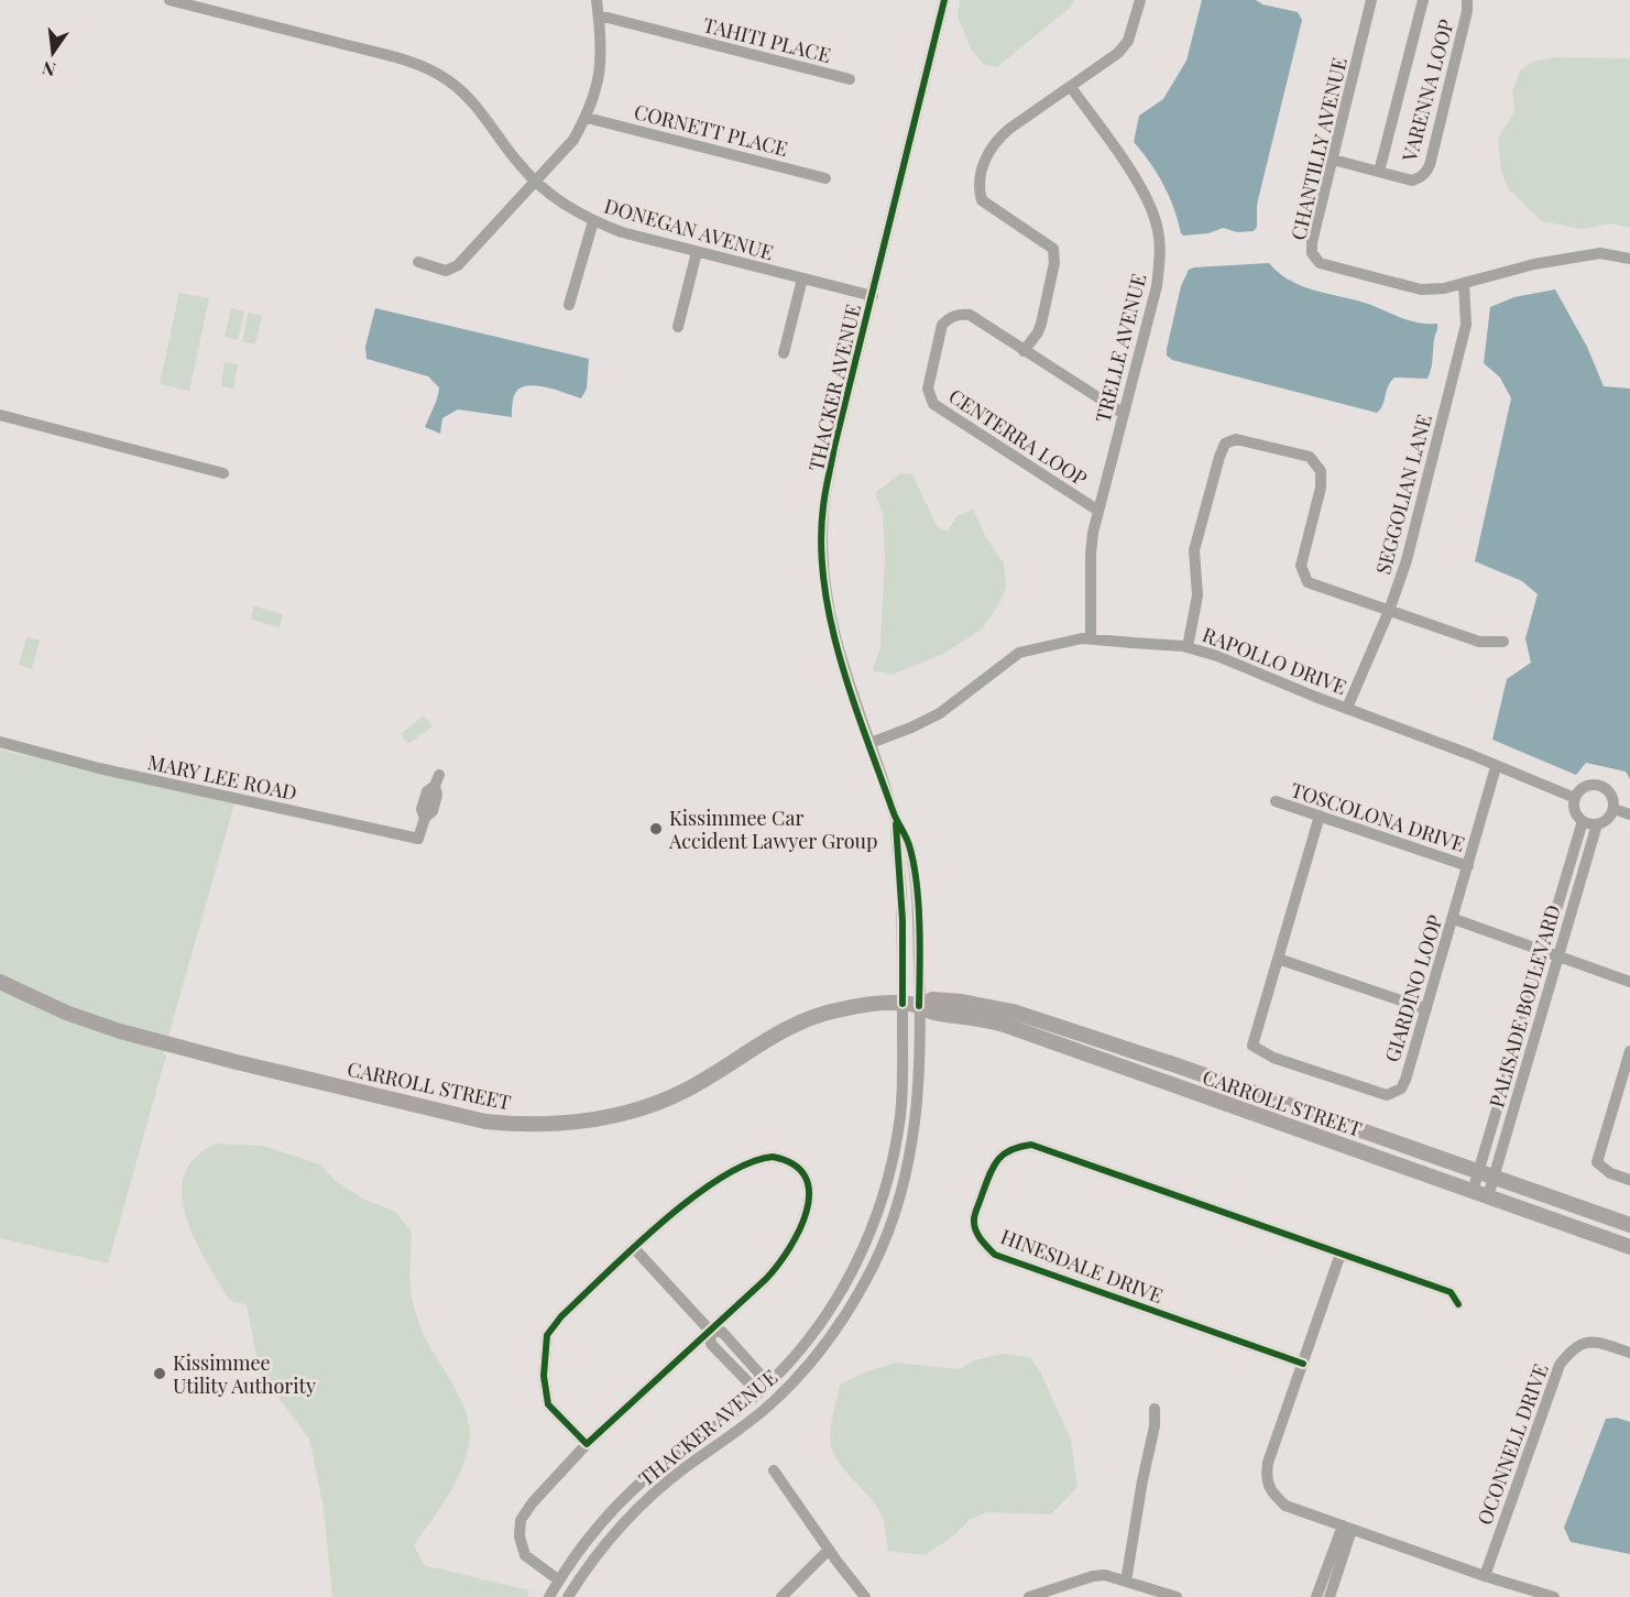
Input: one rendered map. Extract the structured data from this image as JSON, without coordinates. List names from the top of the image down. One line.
{"streets":{"main road":["CARROLL STREET"],"street":["TAHITI PLACE","VARENNA LOOP","CORNETT PLACE","CHANTILLY AVENUE","DONEGAN AVENUE","TRELLE AVENUE","THACKER AVENUE","CENTERRA LOOP","SEGGOLIAN LANE","RAPOLLO DRIVE","MARY LEE ROAD","TOSCOLONA DRIVE","GIARDINO LOOP","PALISADE BOULEVARD","HINESDALE DRIVE","OCONNELL DRIVE"]},"crossings":[["VARENNA LOOP","CHANTILLY AVENUE"],["CHANTILLY AVENUE","SEGGOLIAN LANE"],["DONEGAN AVENUE","THACKER AVENUE"],["TRELLE AVENUE","CENTERRA LOOP"],["TRELLE AVENUE","RAPOLLO DRIVE"],["THACKER AVENUE","RAPOLLO DRIVE"],["THACKER AVENUE","CARROLL STREET"],["SEGGOLIAN LANE","RAPOLLO DRIVE"],["RAPOLLO DRIVE","GIARDINO LOOP"],["RAPOLLO DRIVE","PALISADE BOULEVARD"],["TOSCOLONA DRIVE","GIARDINO LOOP"],["PALISADE BOULEVARD","CARROLL STREET"]],"places":["Kissimmee Car Accident Lawyer Group","Kissimmee Utility Authority"],"north":"bottom"}
